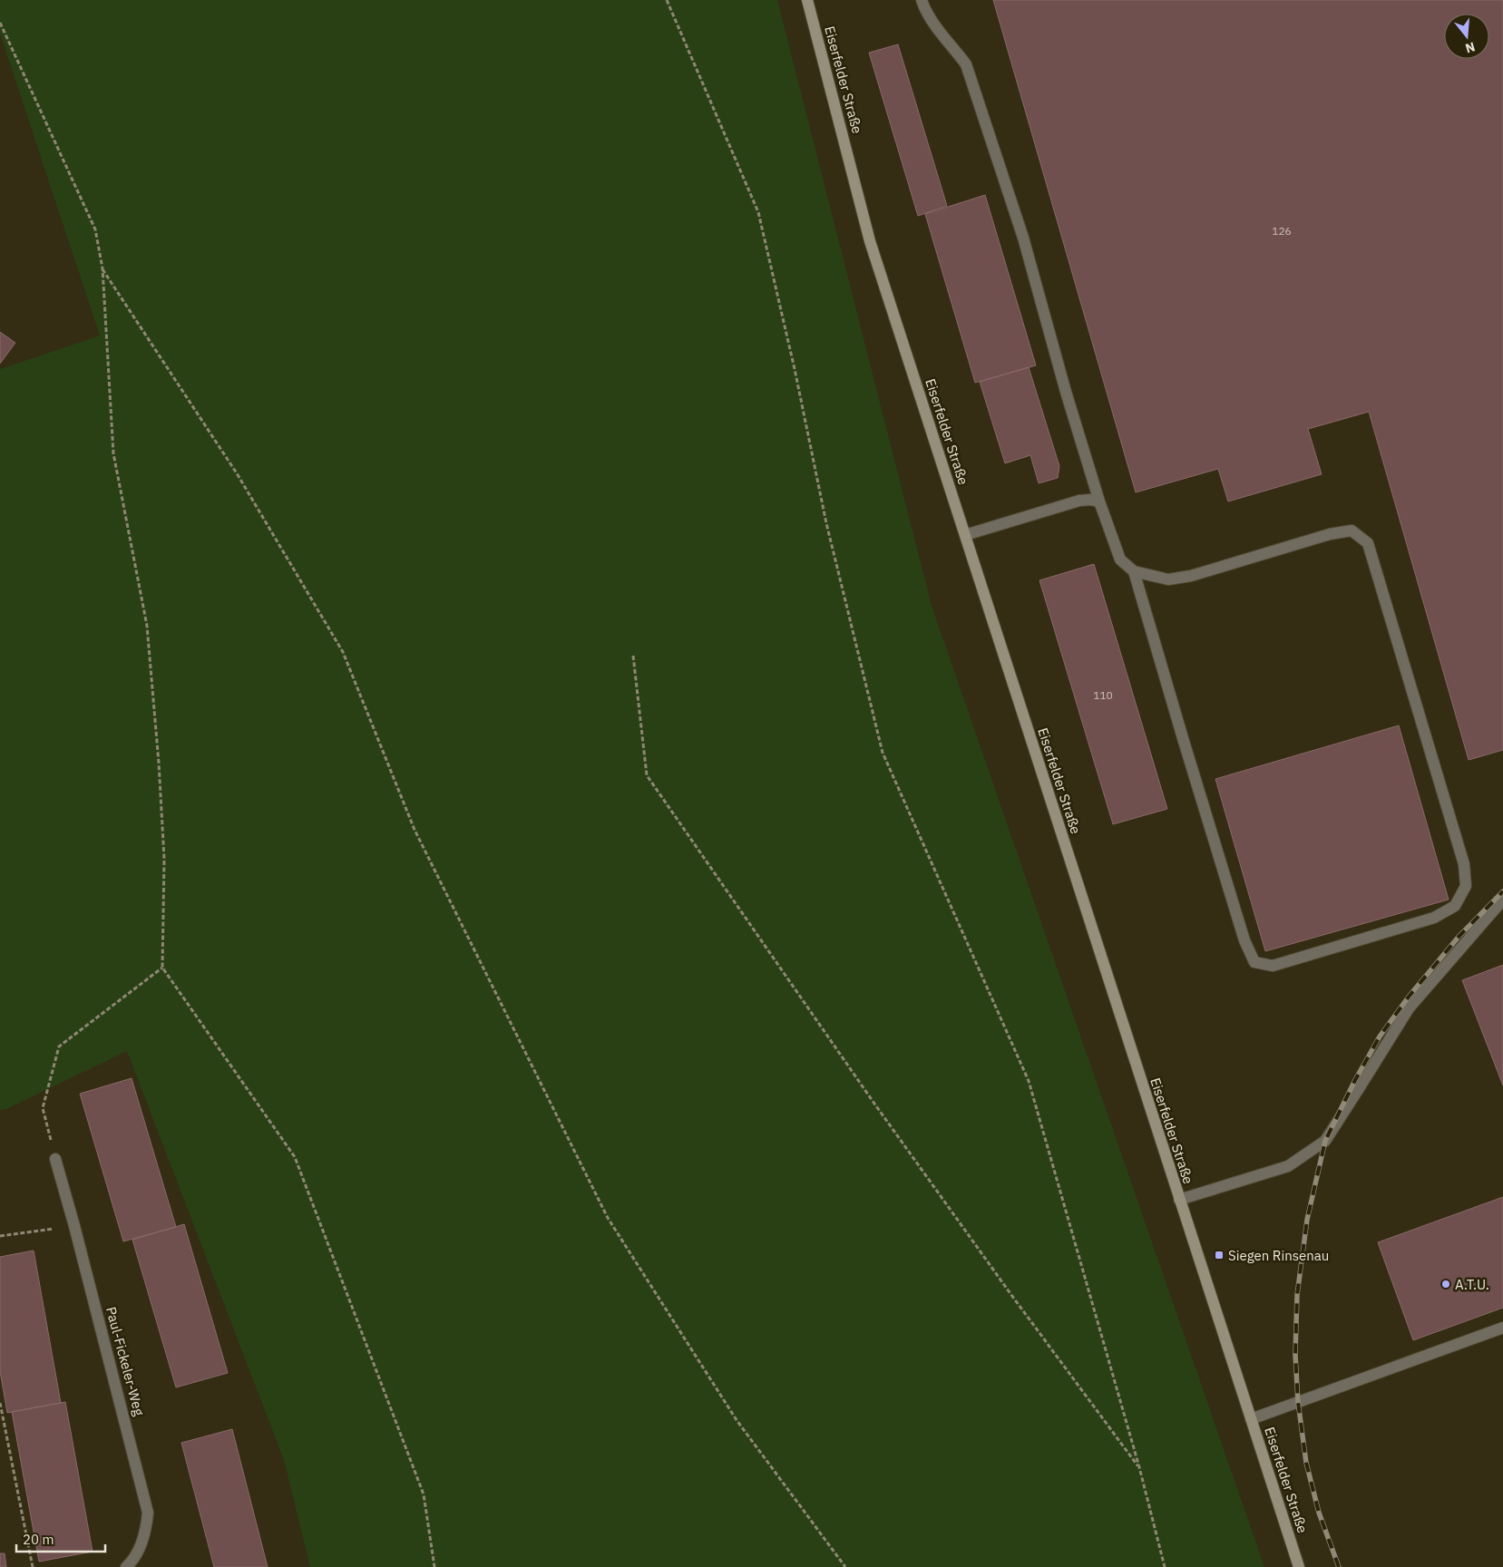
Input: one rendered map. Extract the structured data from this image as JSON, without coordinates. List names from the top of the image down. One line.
{"streets":{"main road":["Eiserfelder Straße"],"street":["Paul-Fickeler-Weg"]},"places":{"transit":["Siegen Rinsenau"],"other":["A.T.U."]},"house_numbers":["126","110"],"scale_bar":"20 m","north":"bottom"}
